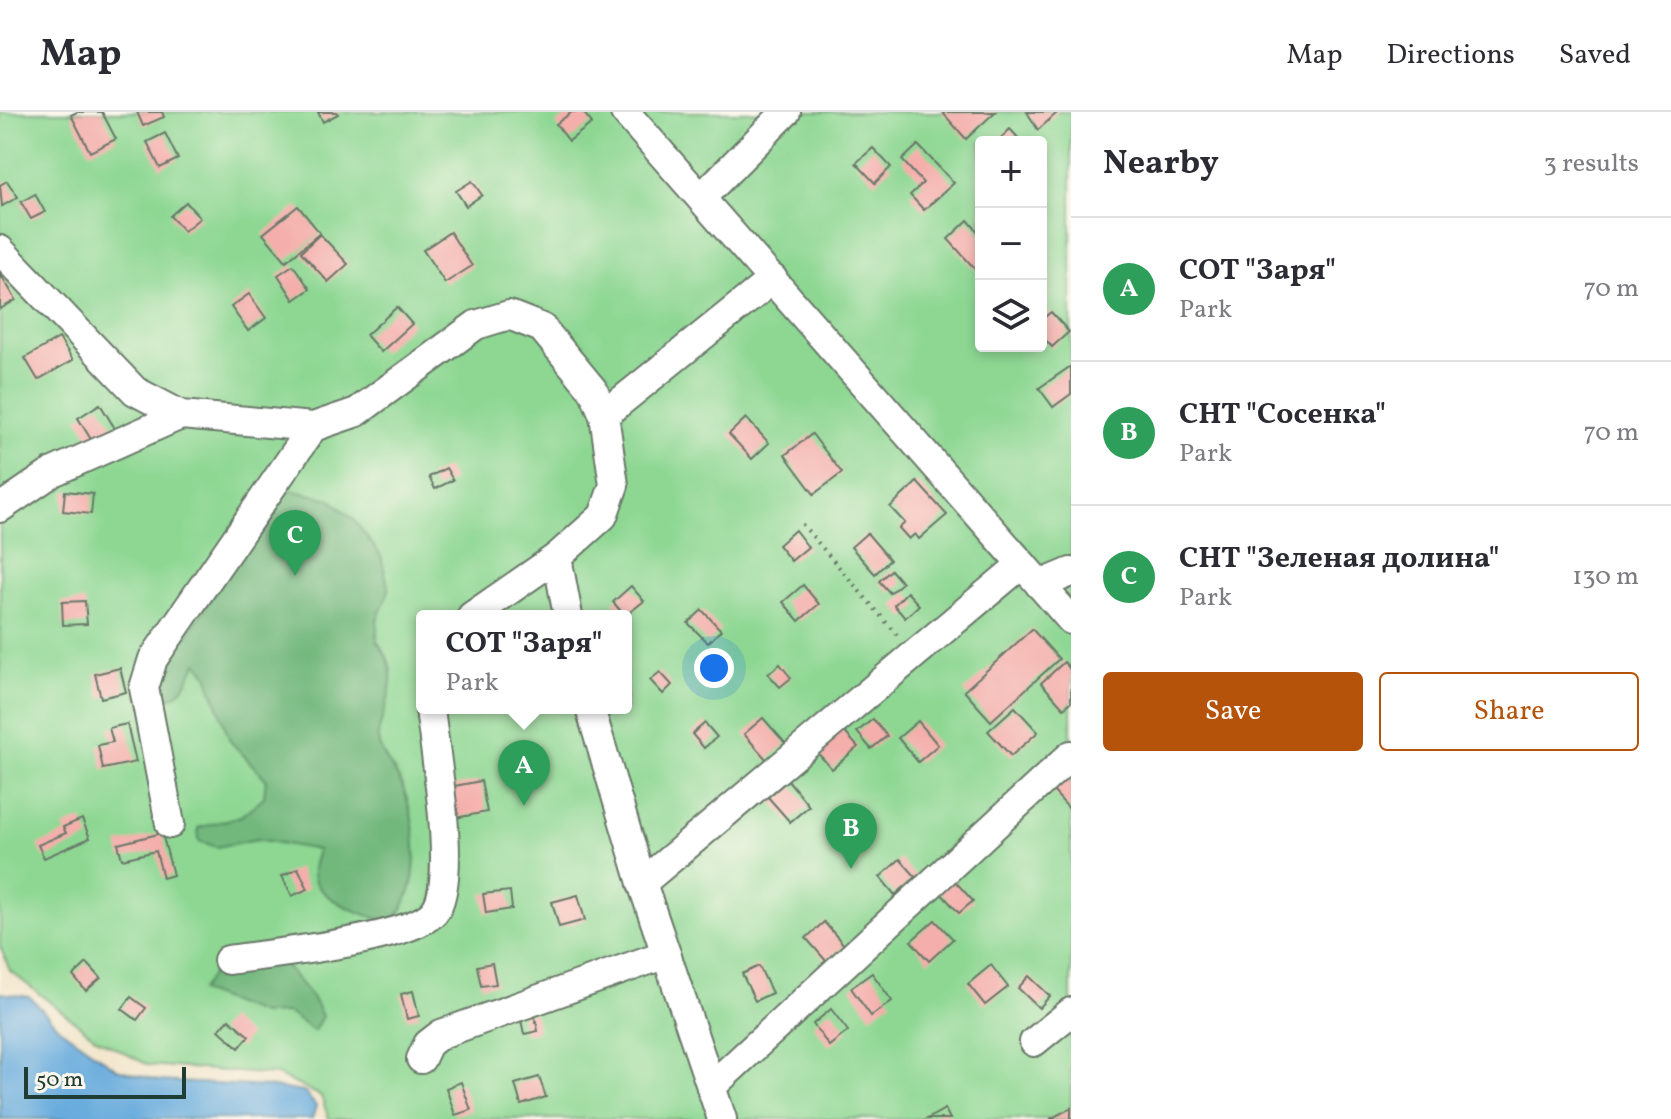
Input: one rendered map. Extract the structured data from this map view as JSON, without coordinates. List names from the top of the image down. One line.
{"scale_bar":"50 m","page":{"header":"Map","nav":["Map","Directions","Saved"],"heading":["Nearby","3 results"],"map_buttons":["+","−"],"list":[{"mark":"A","name":"СОТ \"Заря\"","note":"Park","value":"70 m"},{"mark":"B","name":"СНТ \"Сосенка\"","note":"Park","value":"70 m"},{"mark":"C","name":"СНТ \"Зеленая долина\"","note":"Park","value":"130 m"}],"pins":["C","A","B"],"popup":["СОТ \"Заря\"","Park"],"buttons":["Save","Share"],"scale":"50 m"}}
